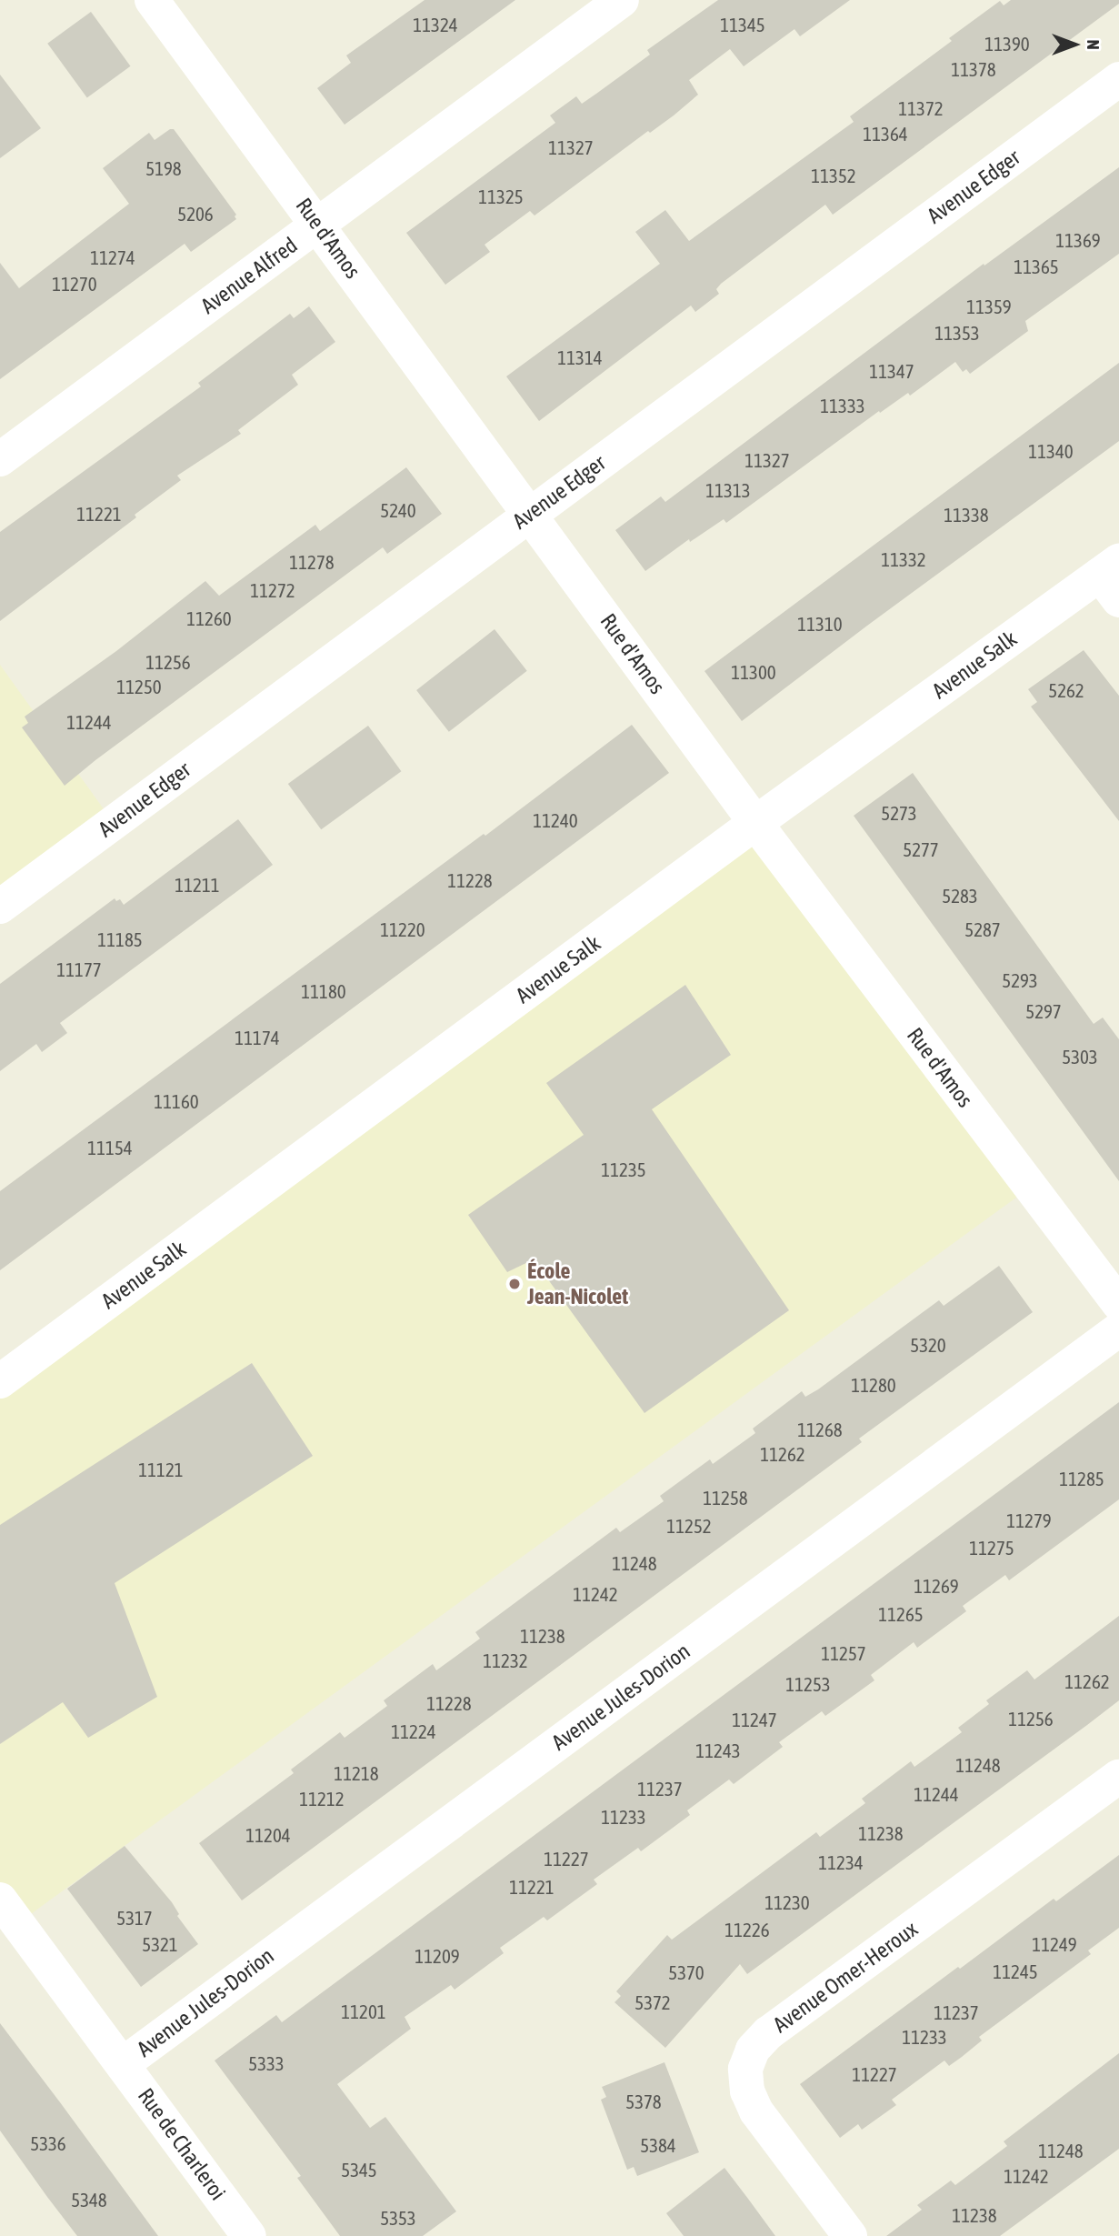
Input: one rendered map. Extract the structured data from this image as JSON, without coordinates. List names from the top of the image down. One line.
{"streets":{"street":["Avenue Edger","Rue d'Amos","Avenue Alfred","Avenue Salk","Avenue Jules-Dorion","Avenue Omer-Heroux","Rue de Charleroi"]},"crossings":[["Avenue Edger","Rue d'Amos"],["Rue d'Amos","Avenue Alfred"],["Rue d'Amos","Avenue Salk"],["Avenue Jules-Dorion","Rue de Charleroi"]],"places":["École Jean-Nicolet"],"house_numbers":["11324","11345","11390","11378","11372","11364","11327","5198","11352","11325","5206","11369","11274","11365","11270","11359","11353","11314","11347","11333","11340","11327","11313","5240","11221","11338","11332","11278","11272","11260","11310","11256","11300","11250","5262","11244","5273","11240","5277","11228","11211","5283","11220","5287","11185","11177","5293","11180","5297","11174","5303","11160","11154","11235","5320","11280","11268","11262","11121","11285","11258","11279","11252","11275","11248","11269","11242","11265","11238","11257","11232","11262","11253","11228","11256","11247","11224","11243","11248","11218","11237","11244","11212","11233","11238","11204","11227","11234","11221","11230","5317","11226","5321","11249","11209","11245","5370","5372","11201","11237","11233","5333","11227","5378","5336","5384","11248","5345","11242","5348","11238","5353"],"north":"right"}
